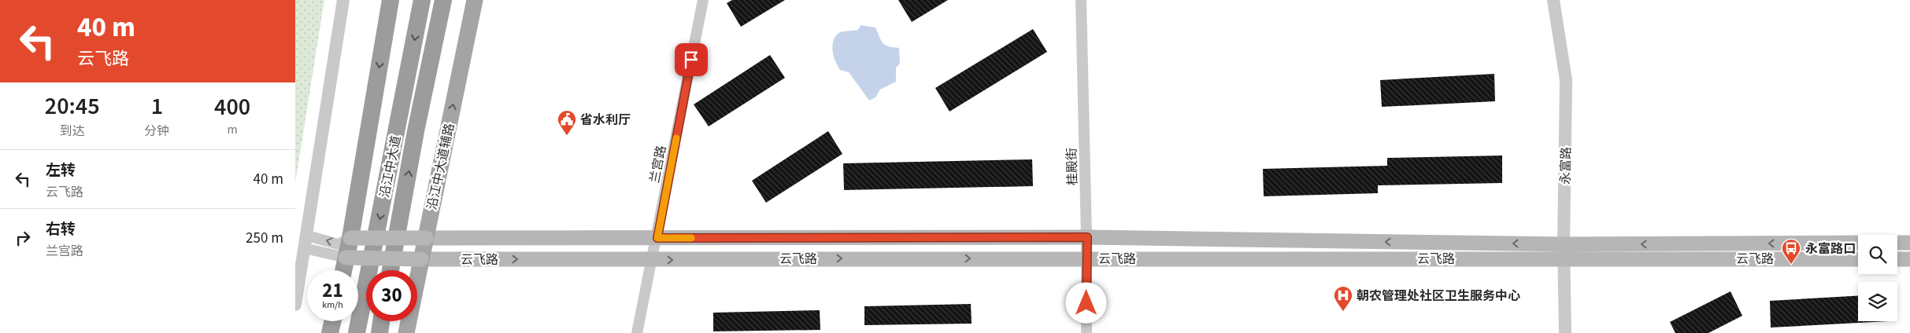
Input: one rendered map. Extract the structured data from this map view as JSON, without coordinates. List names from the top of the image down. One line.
{"streets":{"highway":["沿江中大道"],"main road":["沿江中大道辅路","云飞路"],"street":["兰宫路","永富路","桂殿街"]},"crossings":[["兰宫路","云飞路"],["永富路","云飞路"],["沿江中大道辅路","云飞路"],["桂殿街","云飞路"]],"one_way":["沿江中大道辅路"],"places":{"public building":["省水利厅"],"bus stop":["永富路口"],"hospital":["朝农管理处社区卫生服务中心"]},"page":{"turn":["40 m","云飞路"],"eta":["20:45","到达","1","分钟","400","m"],"list":[{"name":"左转","note":"云飞路","value":"40 m"},{"name":"右转","note":"兰宫路","value":"250 m"}],"speed":"21 km/h","limit":"30"}}
